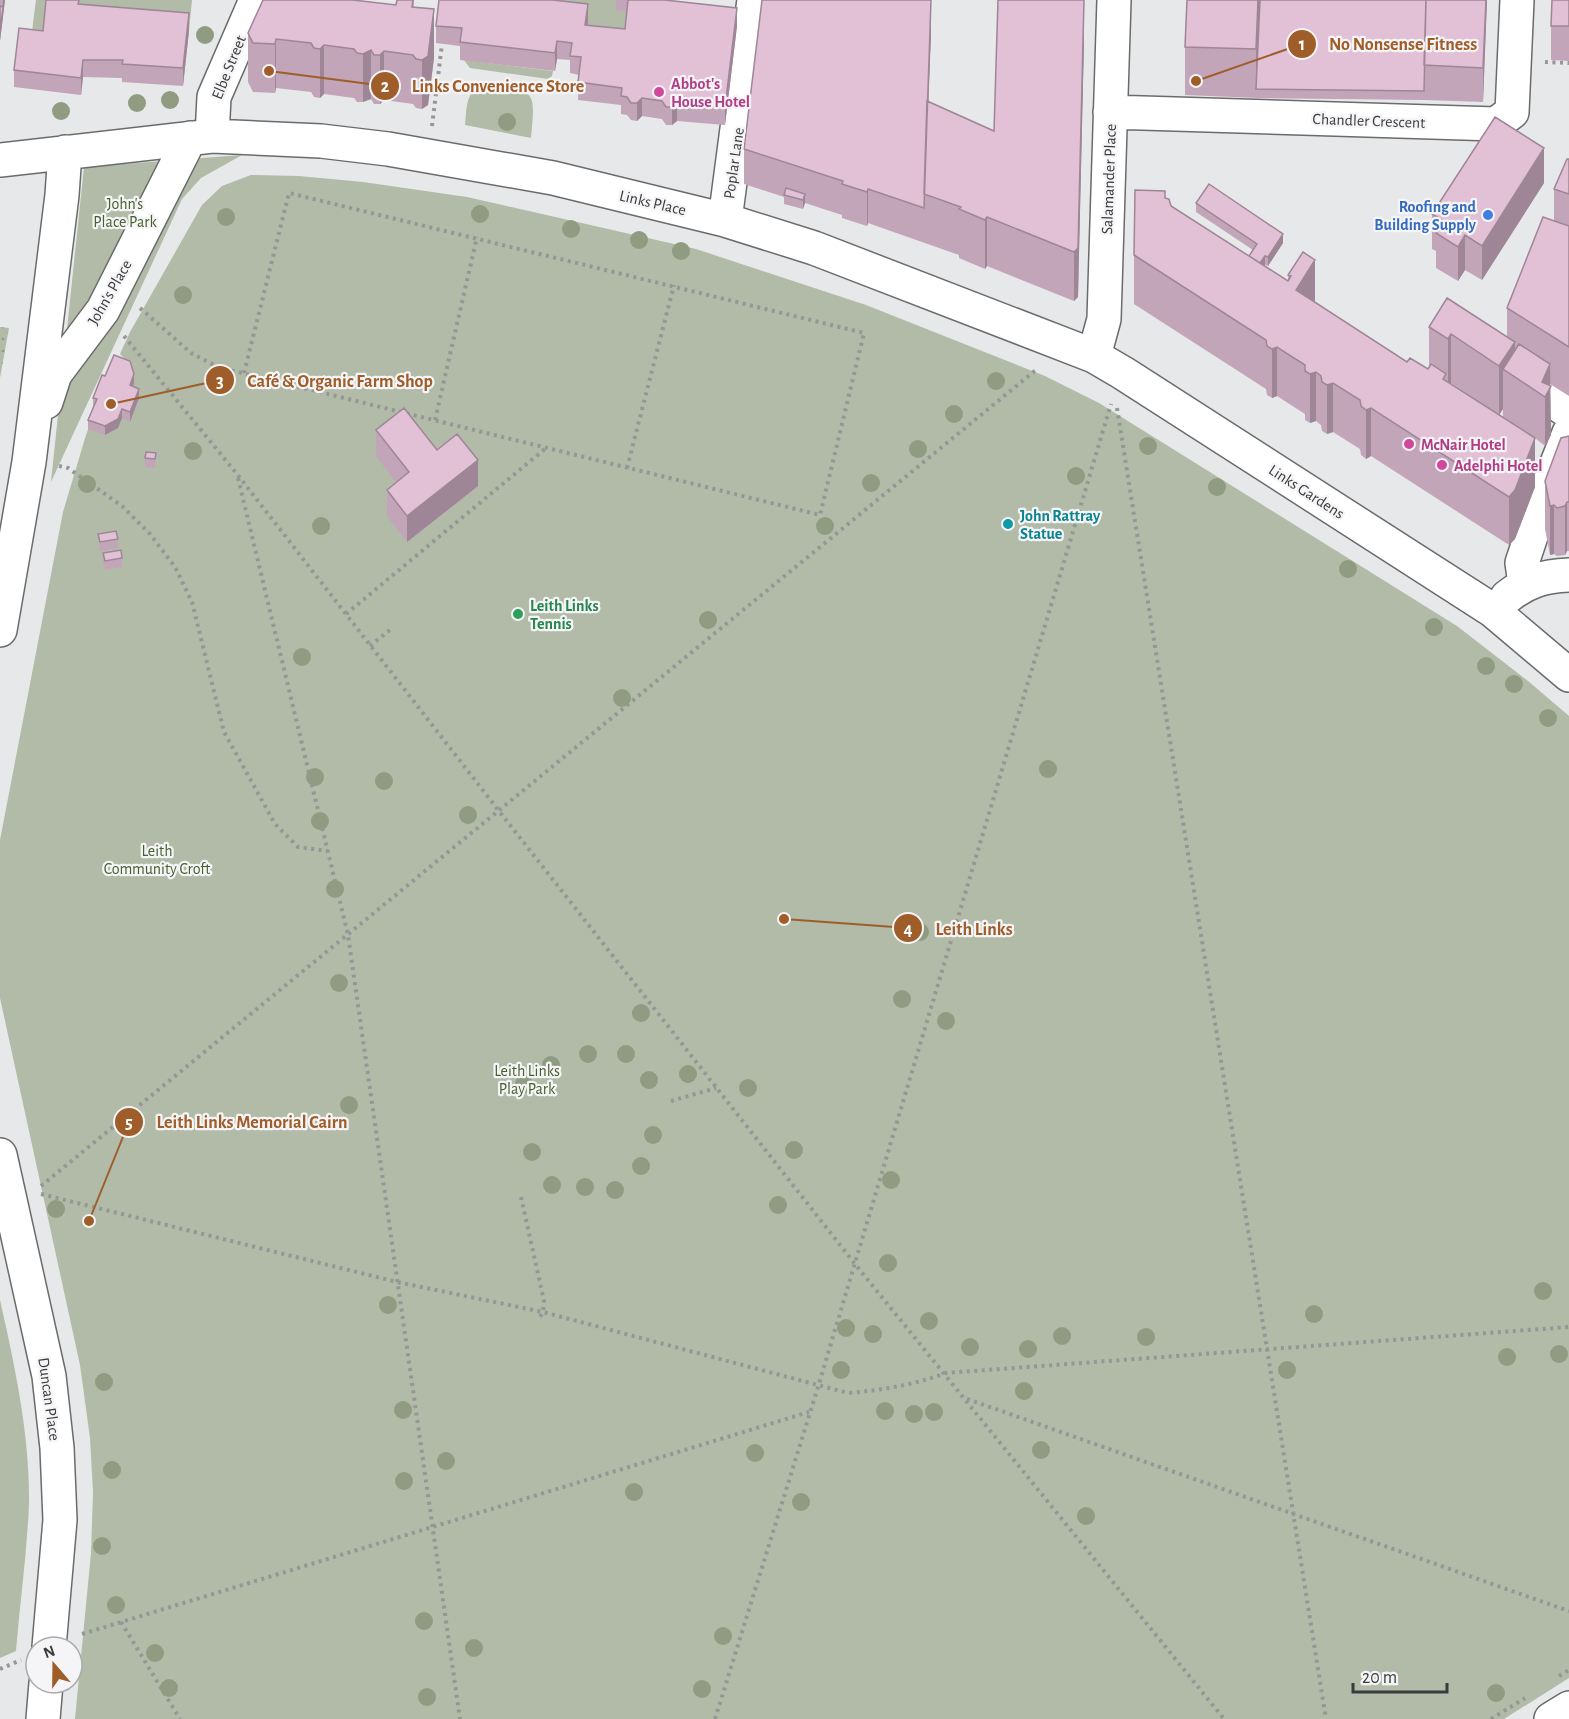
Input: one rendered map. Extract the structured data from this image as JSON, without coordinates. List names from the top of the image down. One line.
{"streets":{"street":["Elbe Street","Chandler Crescent","Poplar Lane","Salamander Place","Links Place","John's Place","Links Gardens","Duncan Place"]},"crossings":[["Elbe Street","Links Place"],["Elbe Street","John's Place"],["Chandler Crescent","Salamander Place"],["Poplar Lane","Links Place"],["Salamander Place","Links Place"],["Links Place","John's Place"],["Links Place","Links Gardens"]],"parks":["John's Place Park","Leith Community Croft","Leith Links Play Park"],"places":["Links Convenience Store","No Nonsense Fitness","Abbot's House Hotel","Roofing and Building Supply","Café & Organic Farm Shop","McNair Hotel","Adelphi Hotel","John Rattray Statue","Leith Links Tennis","Leith Links","Leith Links Memorial Cairn"],"scale_bar":"20 m","north":"top"}
